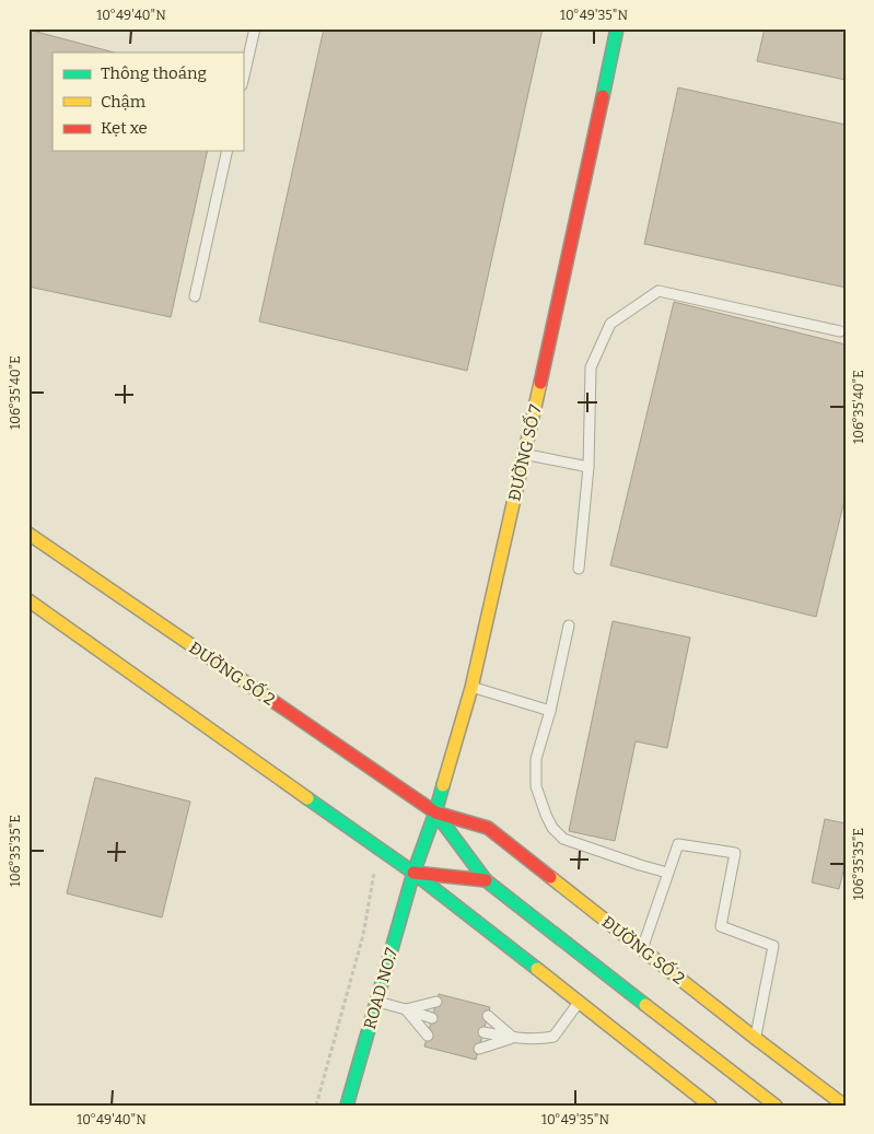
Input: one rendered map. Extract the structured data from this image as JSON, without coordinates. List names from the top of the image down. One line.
{"streets":{"main road":["ĐƯỜNG SỐ 7","ĐƯỜNG SỐ 2","ROAD NO.7"]},"crossings":[["ĐƯỜNG SỐ 7","ĐƯỜNG SỐ 2"],["ĐƯỜNG SỐ 7","ROAD NO.7"]],"legend":["Thông thoáng","Chậm","Kẹt xe"],"coordinates":["10°49'40\"N","10°49'35\"N","106°35'40\"E","106°35'35\"E"]}
